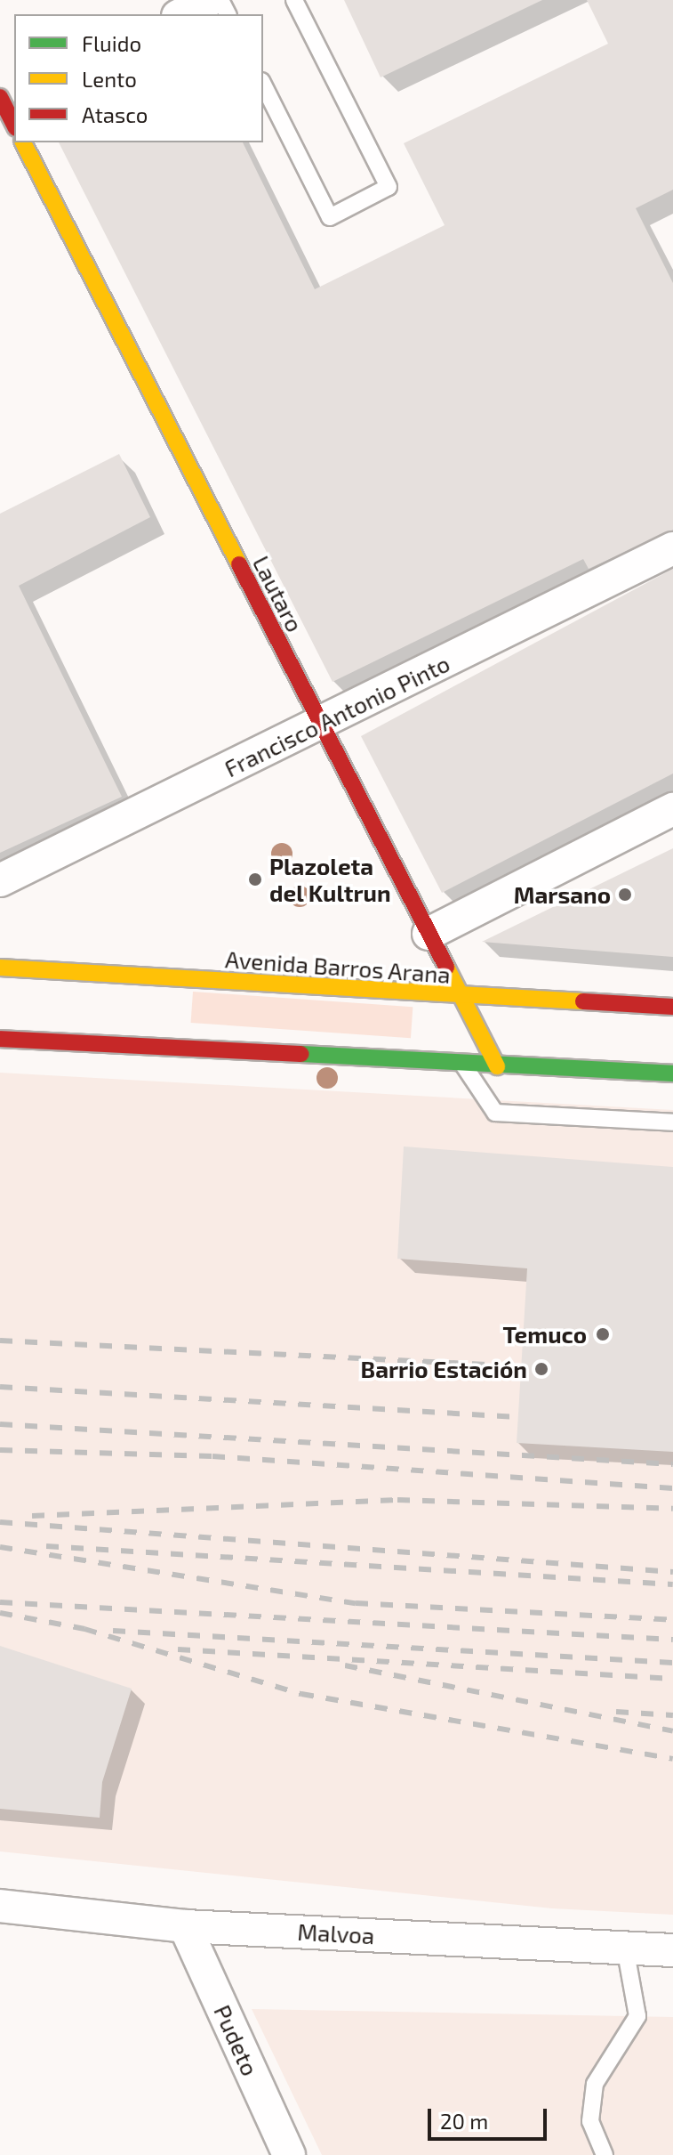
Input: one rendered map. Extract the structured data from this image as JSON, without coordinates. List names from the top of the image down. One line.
{"streets":{"main road":["Lautaro","Avenida Barros Arana"],"street":["Francisco Antonio Pinto","Malvoa","Pudeto"]},"crossings":[["Lautaro","Francisco Antonio Pinto"],["Lautaro","Avenida Barros Arana"],["Malvoa","Pudeto"]],"places":["Plazoleta del Kultrun","Marsano","Temuco","Barrio Estación"],"legend":["Fluido","Lento","Atasco"],"scale_bar":"20 m"}
